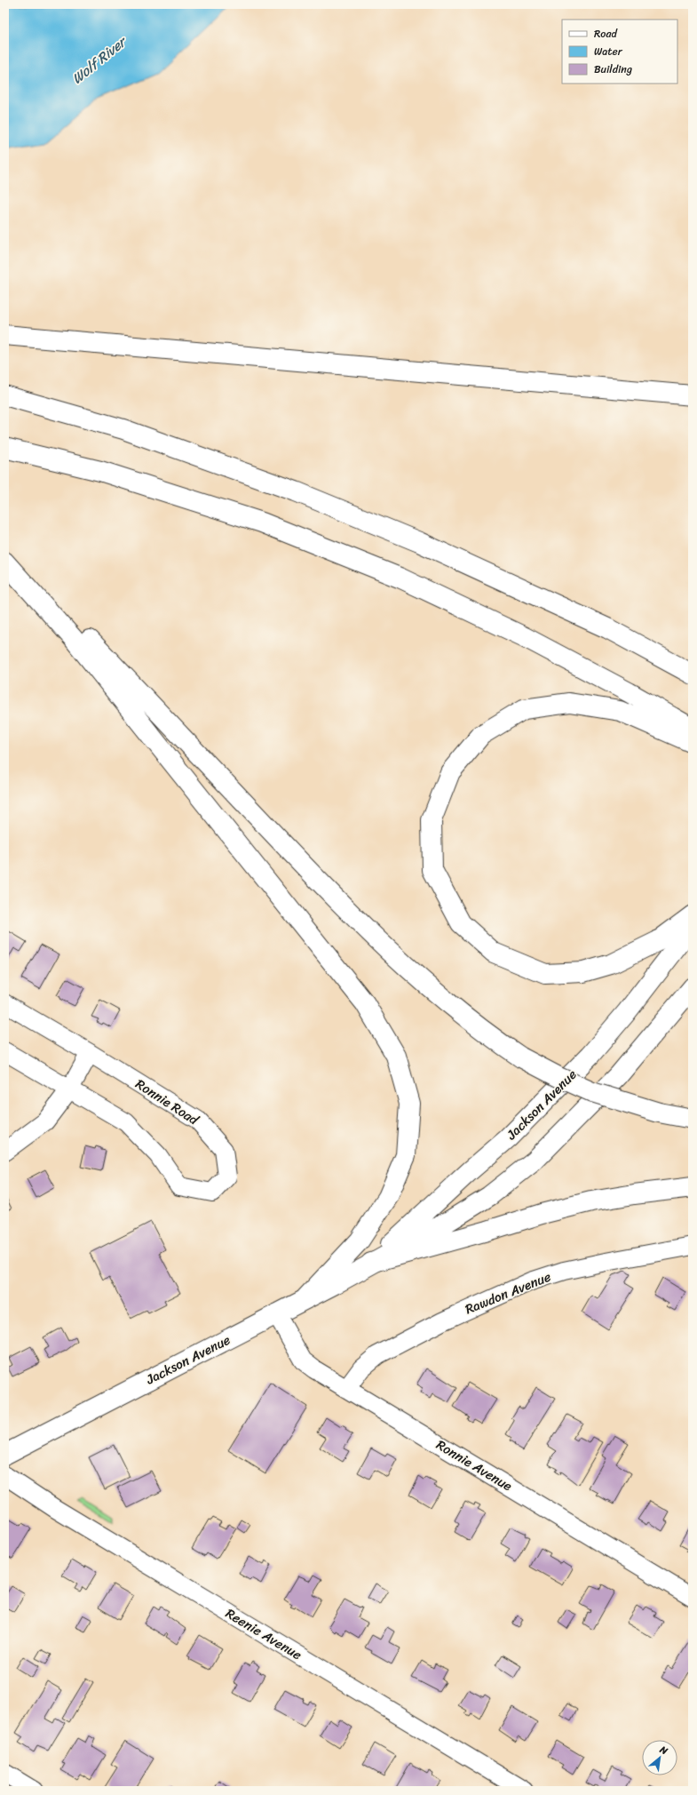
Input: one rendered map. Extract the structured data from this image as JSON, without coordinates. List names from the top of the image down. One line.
{"streets":{"main road":["Jackson Avenue"],"street":["Ronnie Road","Rawdon Avenue","Ronnie Avenue","Reenie Avenue"]},"crossings":[["Jackson Avenue","Ronnie Avenue"],["Rawdon Avenue","Ronnie Avenue"]],"water":["Wolf River"],"legend":["Road","Water","Building"],"north":"top right"}
